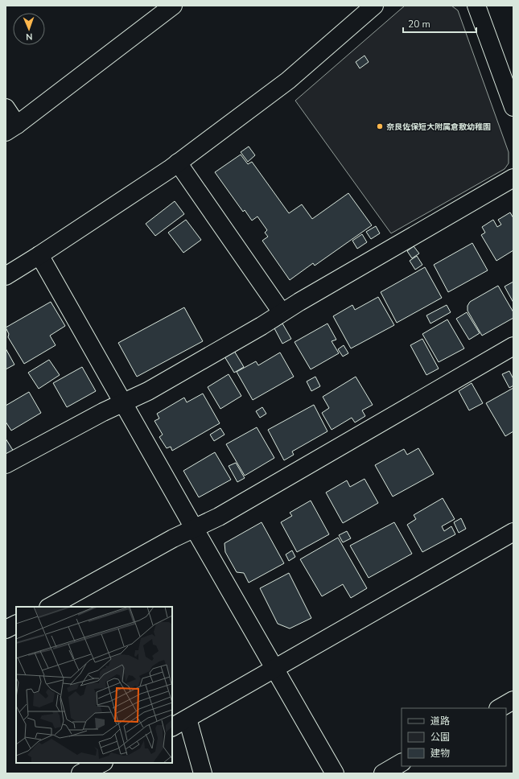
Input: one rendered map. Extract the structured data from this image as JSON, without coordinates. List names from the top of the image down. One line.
{"places":["奈良佐保短大附属倉敷幼稚園"],"legend":["道路","公園","建物"],"scale_bar":"20 m","north":"bottom"}
